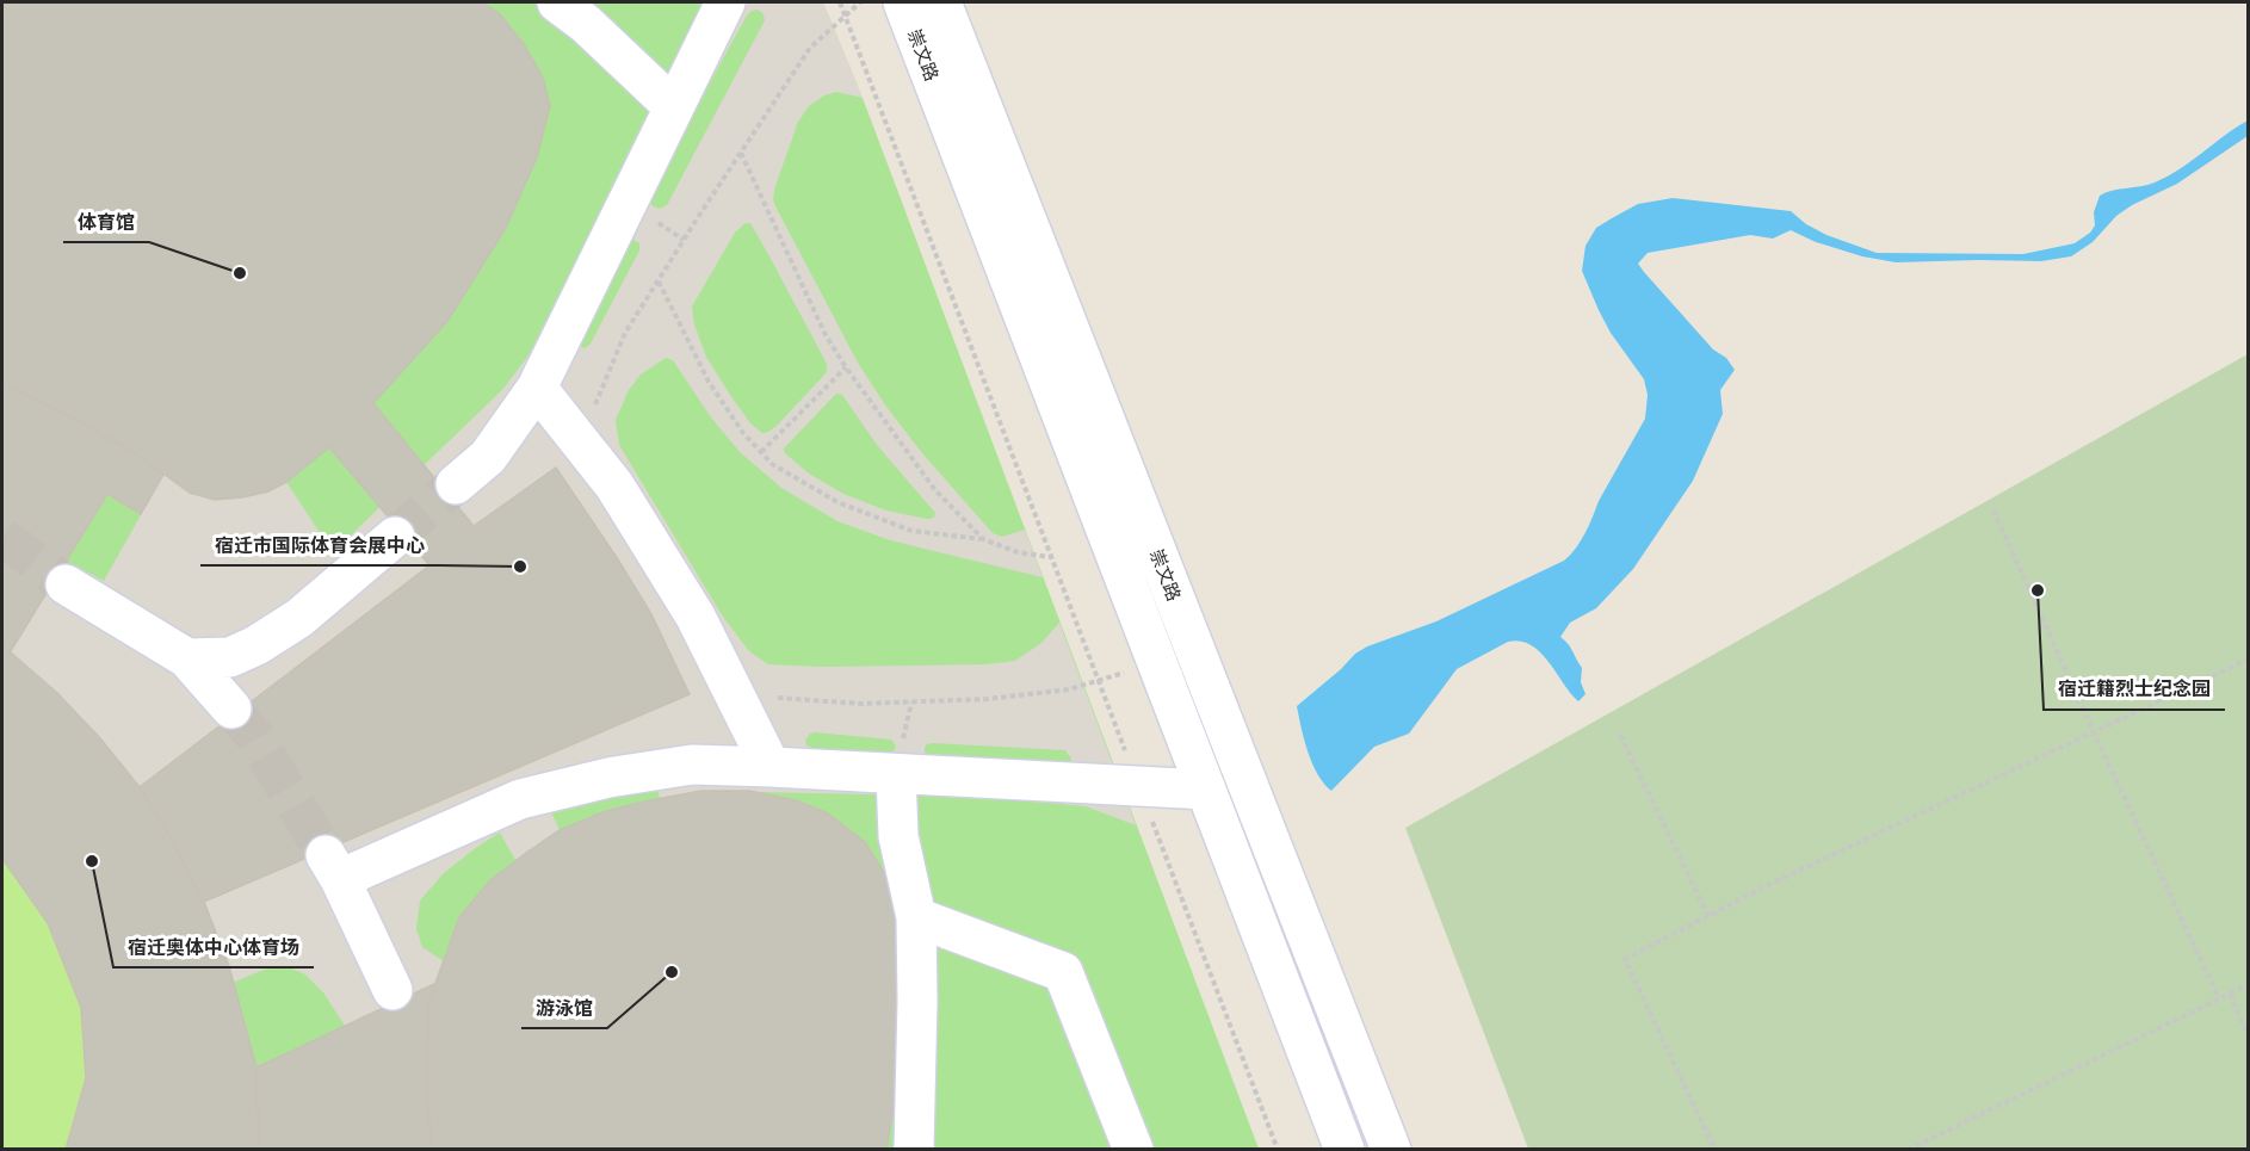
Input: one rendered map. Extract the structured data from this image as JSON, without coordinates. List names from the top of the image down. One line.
{"streets":{"street":["崇文路"]},"places":["体育馆","宿迁市国际体育会展中心","宿迁籍烈士纪念园","宿迁奥体中心体育场","游泳馆"]}
